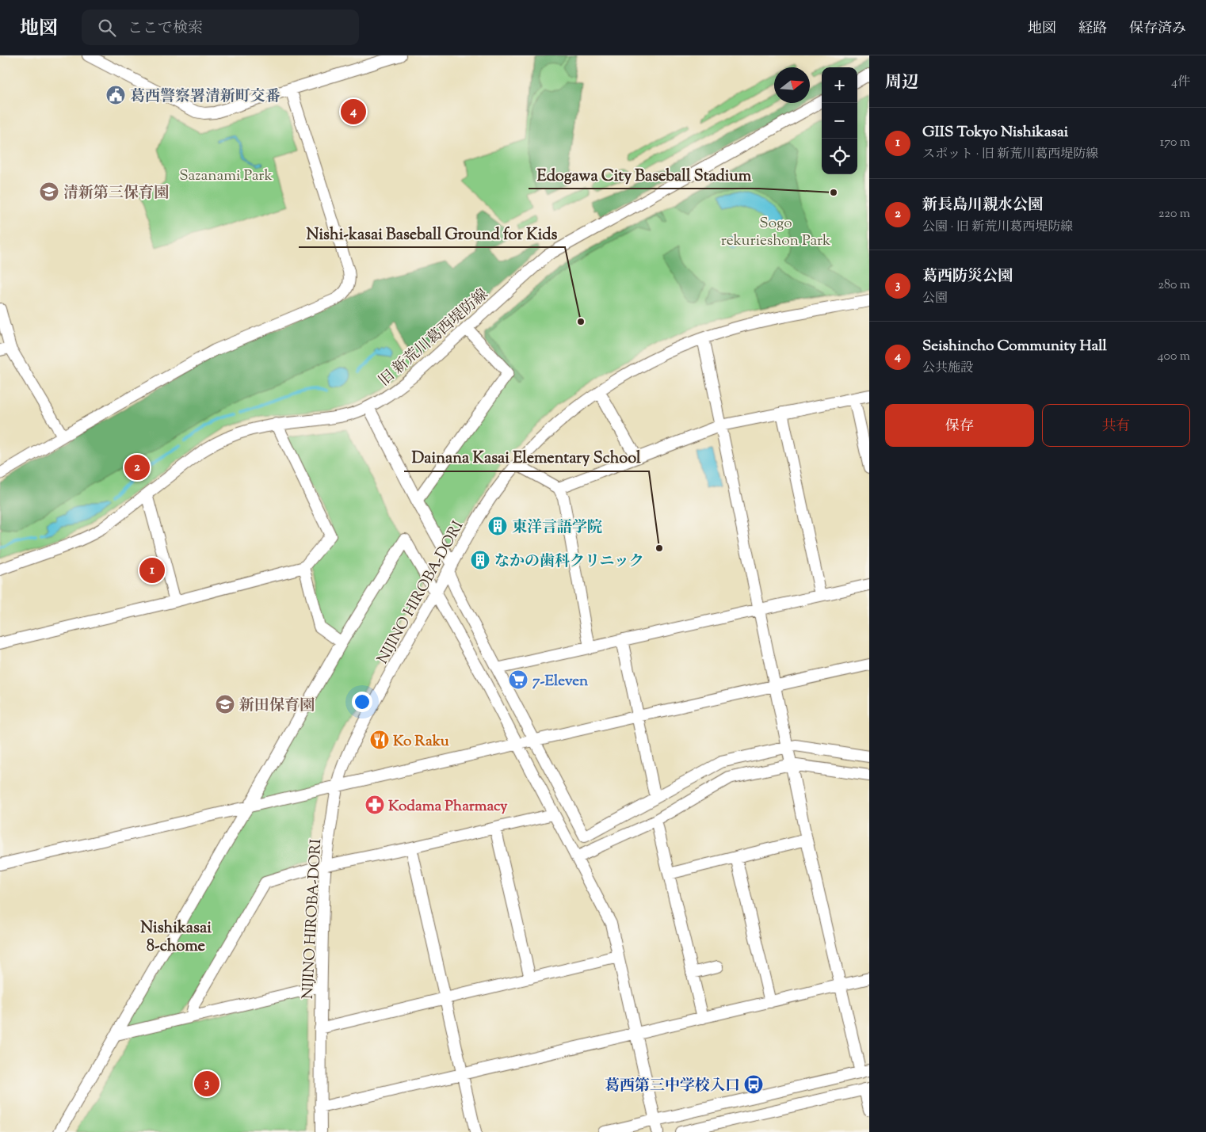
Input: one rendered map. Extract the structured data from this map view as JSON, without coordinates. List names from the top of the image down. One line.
{"streets":{"street":["旧 新荒川葛西堤防線","NIJINO HIROBA-DORI"]},"districts":["Nishikasai 8-chome"],"parks":["Sazanami Park","Sogo rekurieshon Park"],"places":{"public building":["葛西警察署清新町交番"],"school or university":["清新第三保育園","新田保育園"],"other":["Edogawa City Baseball Stadium","Nishi-kasai Baseball Ground for Kids","Dainana Kasai Elementary School"],"building":["東洋言語学院","なかの歯科クリニック"],"supermarket":["7-Eleven"],"restaurant":["Ko Raku"],"pharmacy":["Kodama Pharmacy"],"bus stop":["葛西第三中学校入口"]},"north":"right","page":{"header":"地図","search":"ここで検索","nav":["地図","経路","保存済み"],"heading":["周辺","4件"],"map_buttons":["+","−"],"pins":["4","2","1","3"],"list":[{"mark":"1","name":"GIIS Tokyo Nishikasai","note":"スポット · 旧 新荒川葛西堤防線","value":"170 m"},{"mark":"2","name":"新長島川親水公園","note":"公園 · 旧 新荒川葛西堤防線","value":"220 m"},{"mark":"3","name":"葛西防災公園","note":"公園","value":"280 m"},{"mark":"4","name":"Seishincho Community Hall","note":"公共施設","value":"400 m"}],"buttons":["保存","共有"]}}
